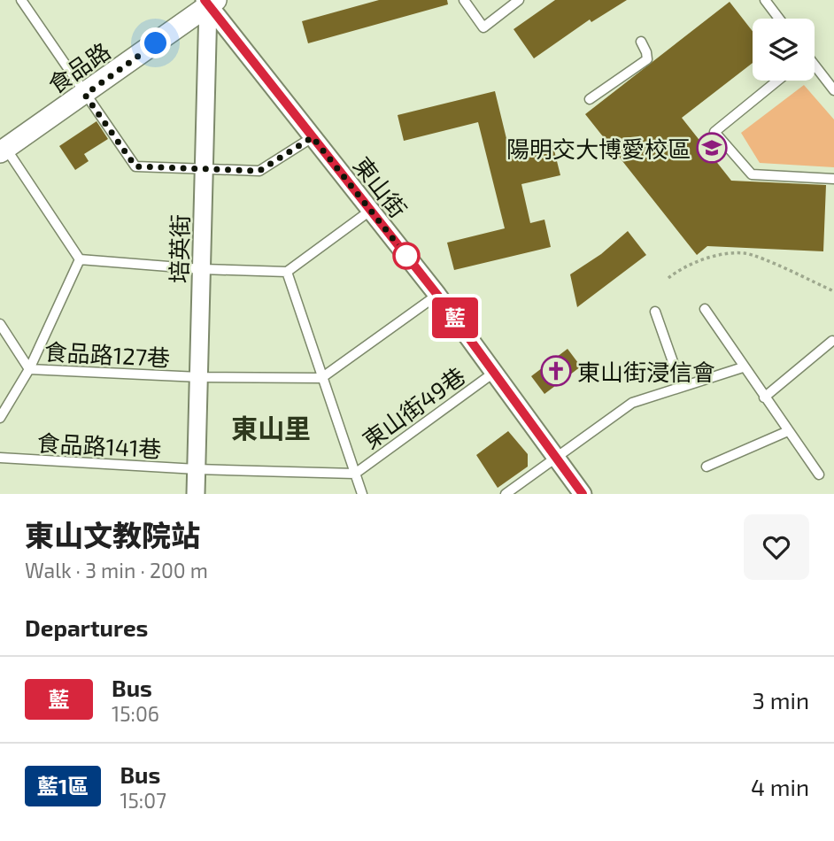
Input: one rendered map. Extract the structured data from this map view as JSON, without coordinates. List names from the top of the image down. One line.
{"streets":{"street":["食品路","東山街","培英街"],"lane":["食品路127巷","東山街49巷","食品路141巷"]},"crossings":[["食品路","東山街"],["食品路","培英街"],["東山街","培英街"],["東山街","東山街49巷"],["培英街","食品路127巷"],["培英街","食品路141巷"],["東山街49巷","食品路141巷"]],"districts":["東山里"],"places":{"school or university":["陽明交大博愛校區"],"church":["東山街浸信會"]},"lines":["bus line 藍"],"page":{"on_map":"藍","heading":[["東山文教院站","Walk · 3 min · 200 m"],"Departures"],"list":[{"mark":"藍","name":"Bus","note":"15:06","value":"3 min"},{"mark":"藍1區","name":"Bus","note":"15:07","value":"4 min"}]}}
